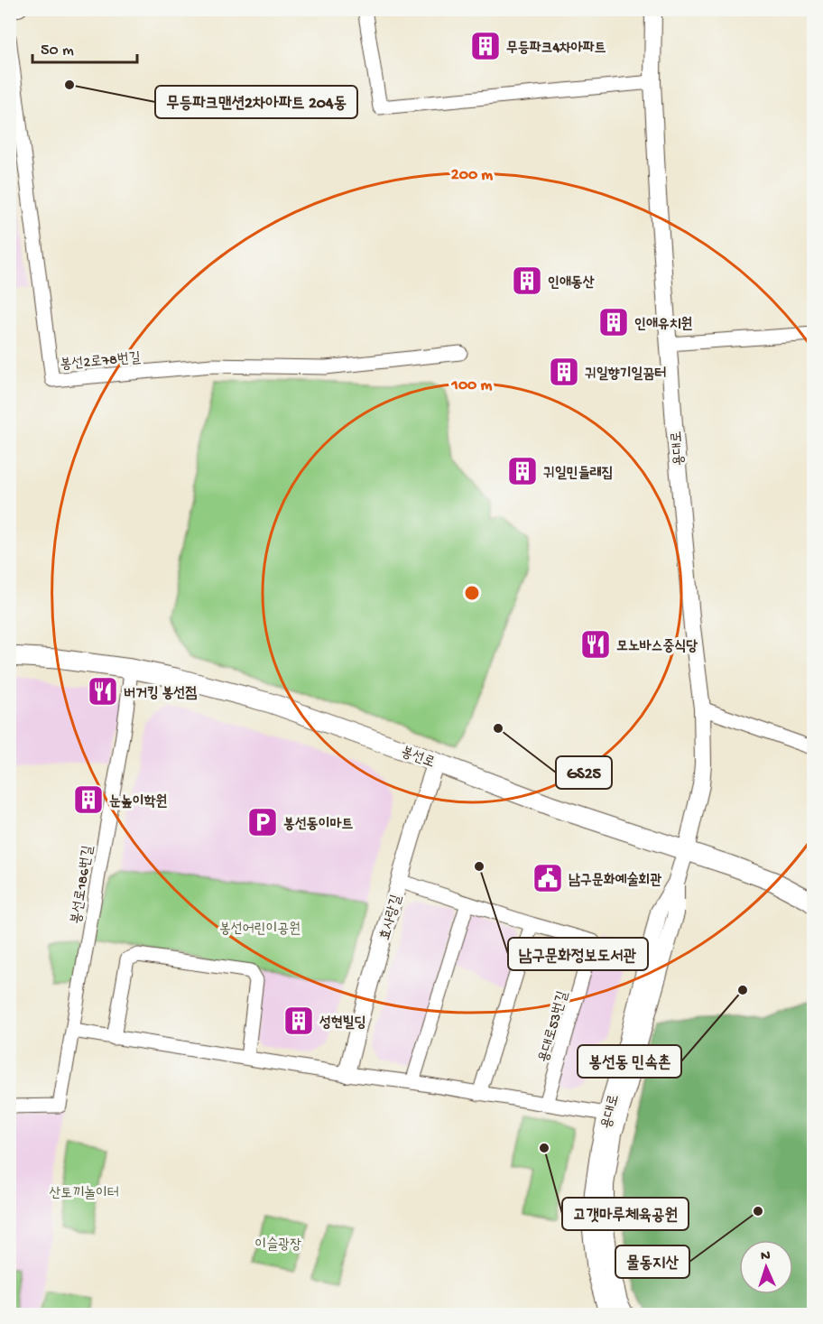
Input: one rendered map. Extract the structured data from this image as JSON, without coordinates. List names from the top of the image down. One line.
{"streets":{"main road":["봉선로"],"street":["봉선2로78번길","용대로","봉선로186번길","효사랑길","용대로53번길"]},"crossings":[["용대로","봉선로"],["봉선로","봉선로186번길"],["봉선로","효사랑길"]],"parks":["봉선어린이공원","산토끼놀이터","이슬광장"],"places":{"building":["무등파크4차아파트","인애동산","인애유치원","귀일향기일꿈터","귀일민들래집","눈높이학원","성현빌딩"],"other":["무등파크맨션2차아파트 204동","GS25","남구문화정보도서관","봉선동 민속촌","고갯마루체육공원","물동지산"],"restaurant":["모노바스중식당","버거킹 봉선점"],"parking":["봉선동이마트"],"public building":["남구문화예술회관"]},"scale_bar":"50 m","north":"top","rings":["200 m","100 m"]}
